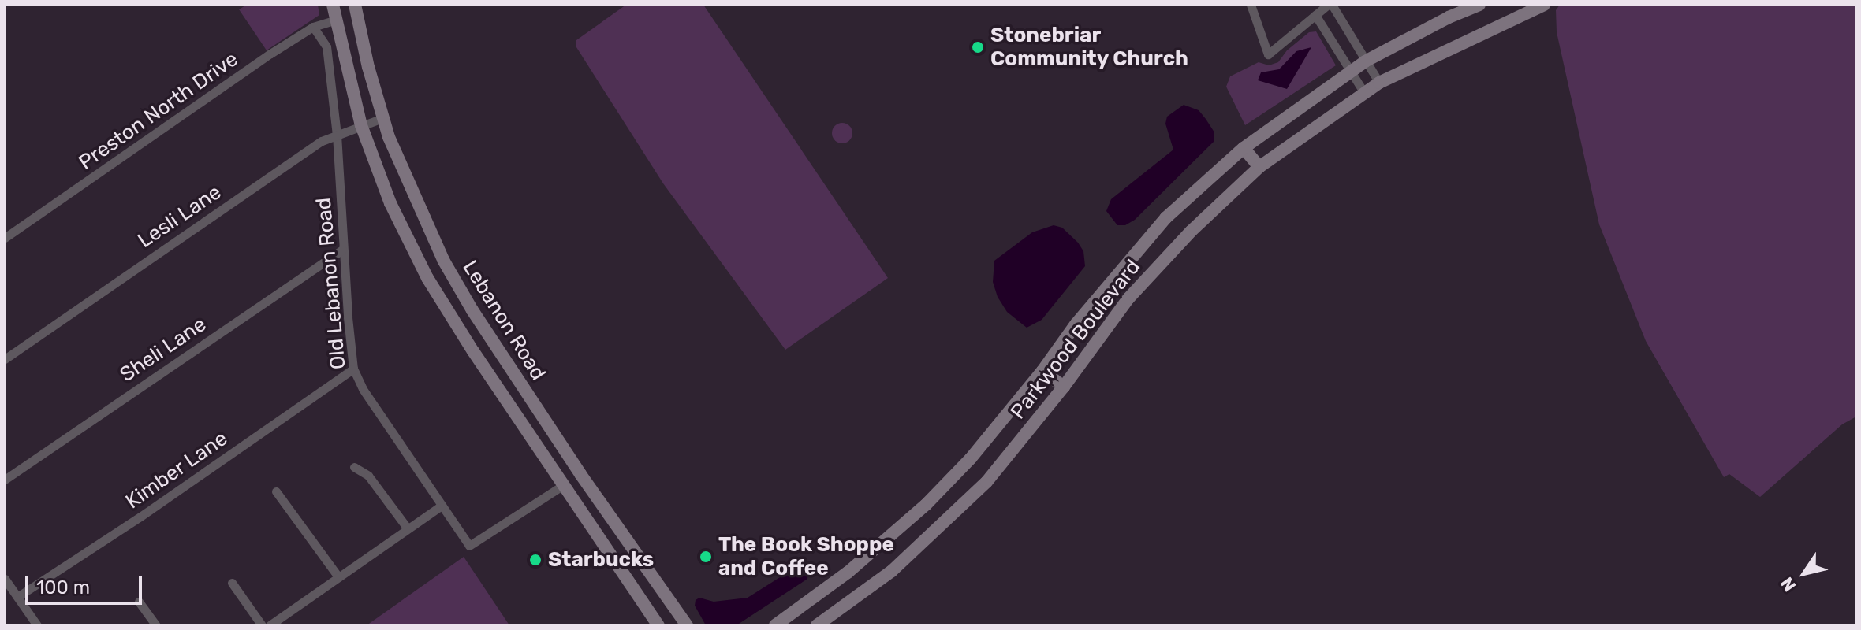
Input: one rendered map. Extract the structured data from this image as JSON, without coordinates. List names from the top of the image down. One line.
{"streets":{"main road":["Lebanon Road","Parkwood Boulevard"],"street":["Preston North Drive","Lesli Lane","Old Lebanon Road","Sheli Lane","Kimber Lane"]},"crossings":[["Preston North Drive","Old Lebanon Road"],["Preston North Drive","Lebanon Road"],["Lesli Lane","Old Lebanon Road"],["Lesli Lane","Lebanon Road"],["Old Lebanon Road","Lebanon Road"],["Old Lebanon Road","Sheli Lane"],["Old Lebanon Road","Kimber Lane"]],"places":["Stonebriar Community Church","The Book Shoppe and Coffee","Starbucks"],"scale_bar":"100 m","north":"bottom left"}
